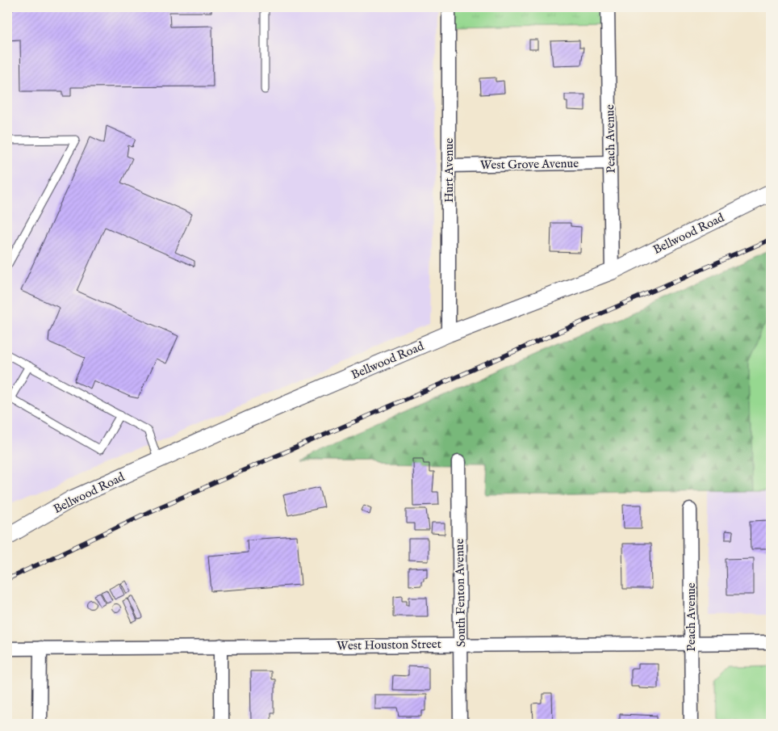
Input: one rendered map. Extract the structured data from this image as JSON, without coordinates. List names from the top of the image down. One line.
{"streets":{"street":["Peach Avenue","West Grove Avenue","Hurt Avenue","Bellwood Road","South Fenton Avenue","West Houston Street"]},"crossings":[["Peach Avenue","West Grove Avenue"],["Peach Avenue","Bellwood Road"],["Peach Avenue","West Houston Street"],["West Grove Avenue","Hurt Avenue"],["Hurt Avenue","Bellwood Road"],["South Fenton Avenue","West Houston Street"]]}
